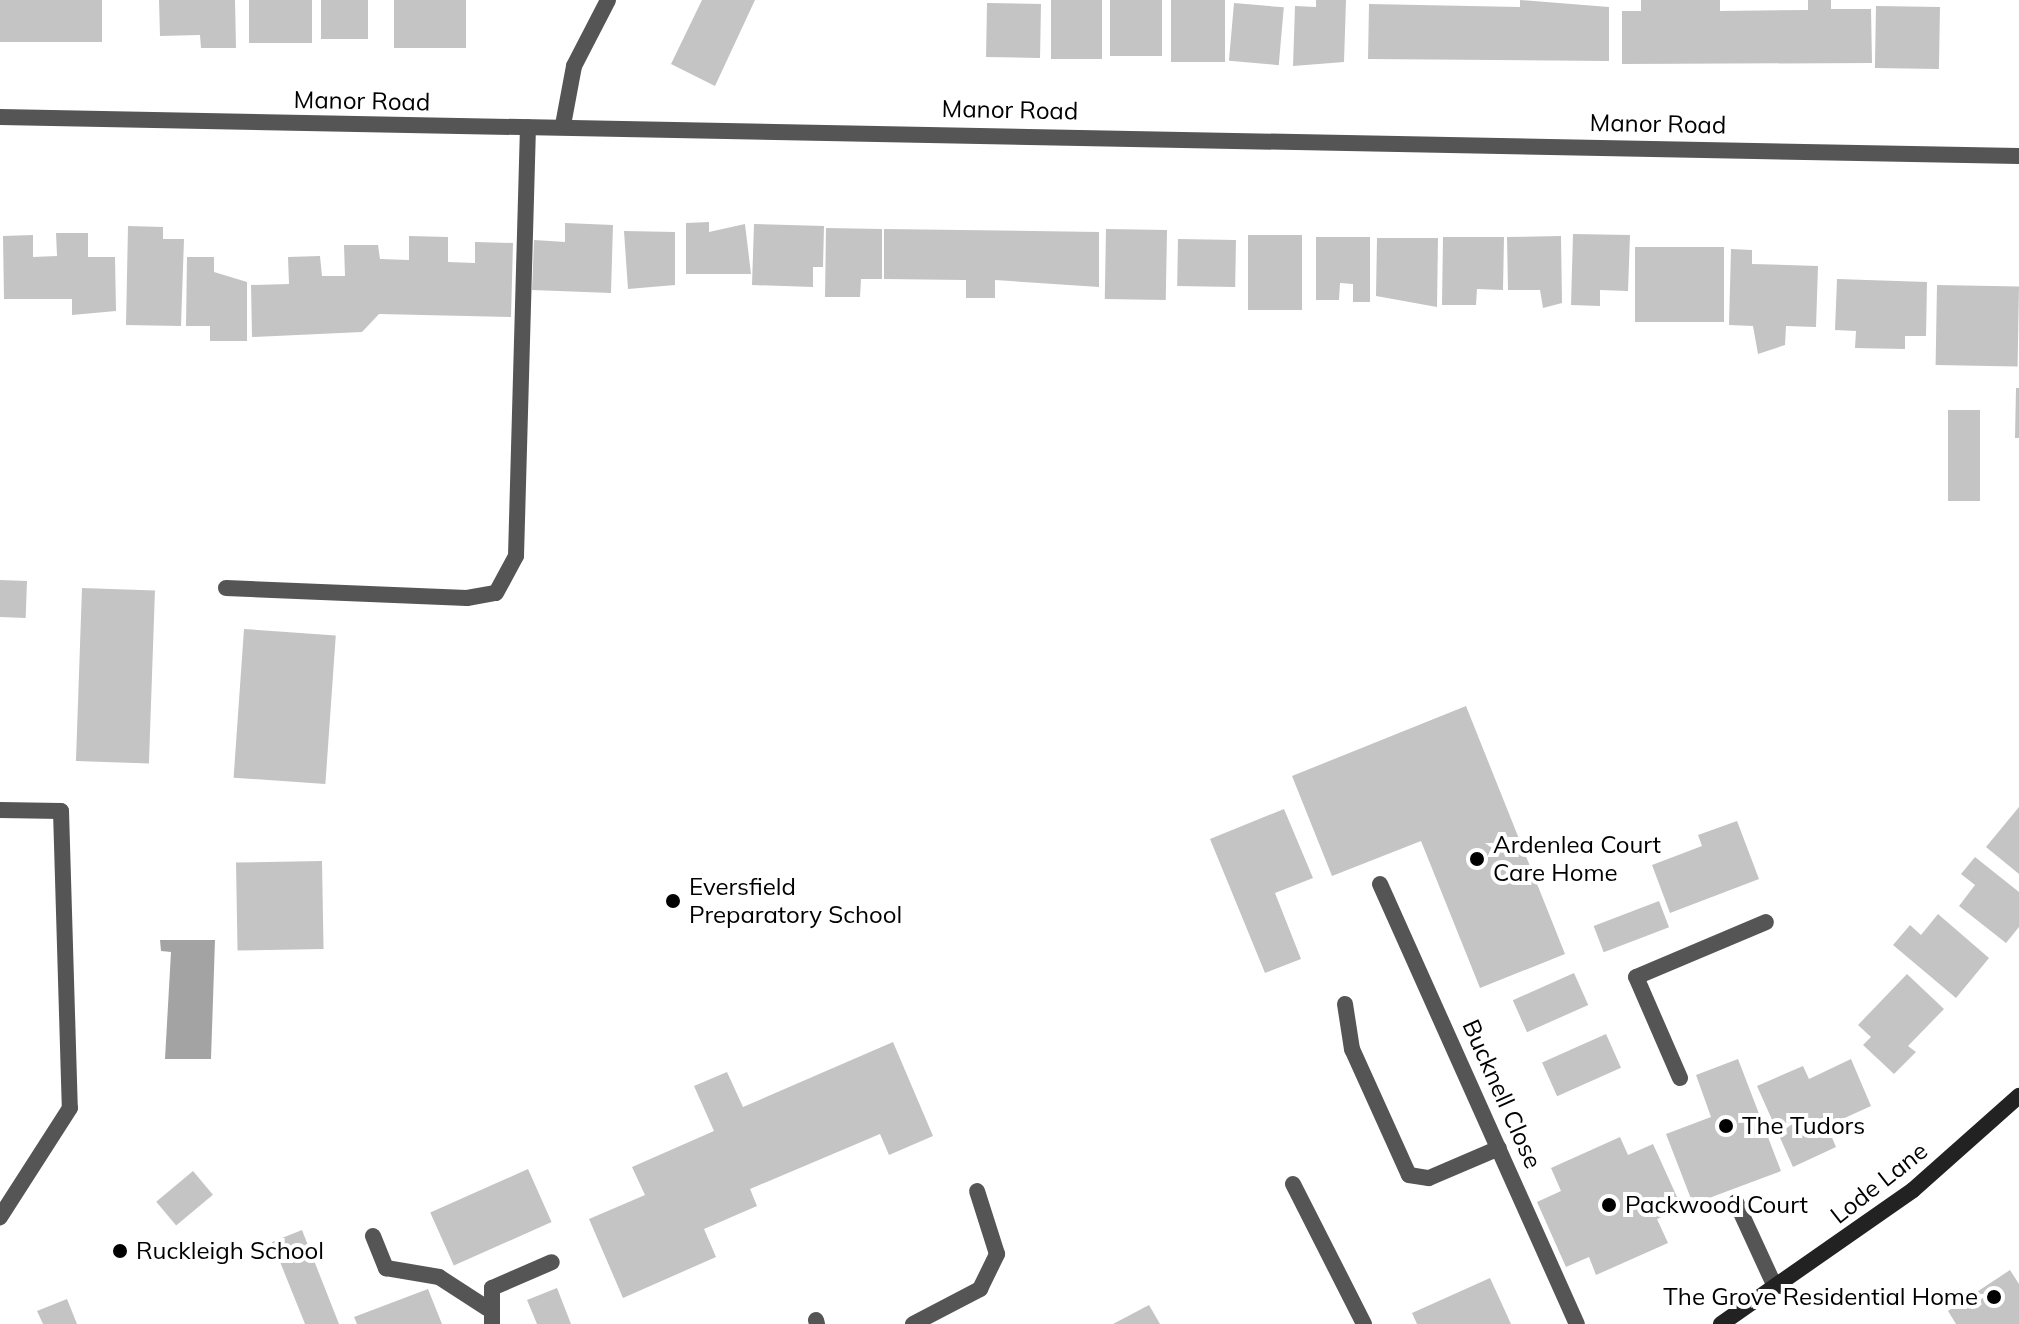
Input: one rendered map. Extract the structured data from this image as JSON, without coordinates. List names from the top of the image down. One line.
{"streets":{"main road":["Lode Lane"],"street":["Manor Road","Bucknell Close"]},"places":["Ardenlea Court Care Home","Eversfield Preparatory School","The Tudors","Packwood Court","Ruckleigh School","The Grove Residential Home"]}
